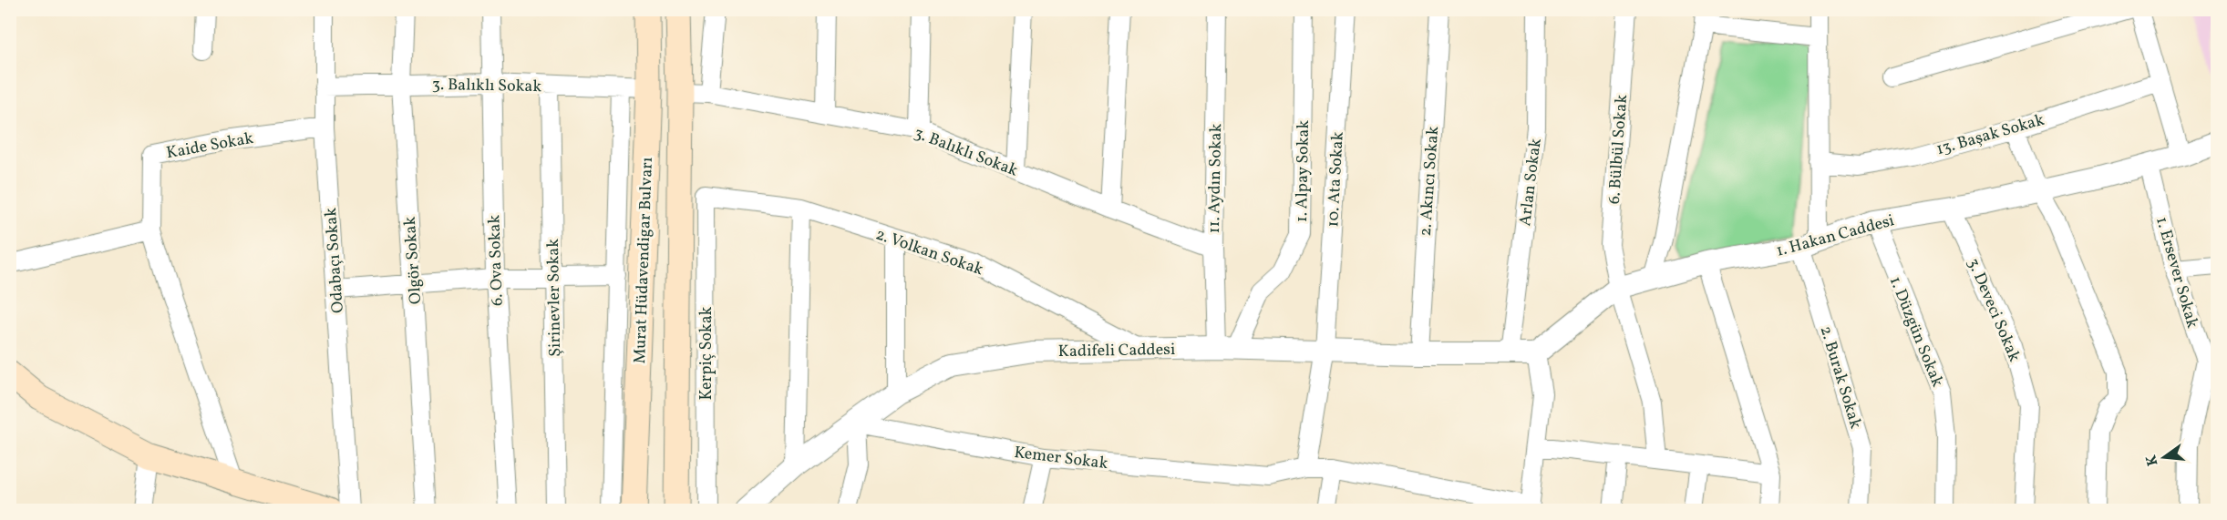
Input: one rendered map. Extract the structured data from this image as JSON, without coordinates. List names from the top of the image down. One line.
{"streets":{"main road":["Murat Hüdavendigar Bulvarı"],"street":["3. Balıklı Sokak","13. Başak Sokak","Kaide Sokak","6. Bülbül Sokak","1. Alpay Sokak","11. Aydın Sokak","10. Ata Sokak","2. Akıncı Sokak","Arlan Sokak","1. Hakan Caddesi","2. Volkan Sokak","Odabaçı Sokak","Olgör Sokak","6. Ova Sokak","1. Ersever Sokak","Şirinevler Sokak","3. Deveci Sokak","1. Düzgün Sokak","Kadifeli Caddesi","Kerpiç Sokak","2. Burak Sokak","Kemer Sokak"]},"crossings":[["3. Balıklı Sokak","11. Aydın Sokak"],["3. Balıklı Sokak","Odabaçı Sokak"],["3. Balıklı Sokak","Olgör Sokak"],["3. Balıklı Sokak","6. Ova Sokak"],["3. Balıklı Sokak","Murat Hüdavendigar Bulvarı"],["3. Balıklı Sokak","Şirinevler Sokak"],["13. Başak Sokak","2. Burak Sokak"],["Kaide Sokak","Odabaçı Sokak"],["6. Bülbül Sokak","1. Hakan Caddesi"],["1. Alpay Sokak","11. Aydın Sokak"],["1. Alpay Sokak","Kadifeli Caddesi"],["11. Aydın Sokak","Kadifeli Caddesi"],["10. Ata Sokak","Kadifeli Caddesi"],["10. Ata Sokak","Kemer Sokak"],["2. Akıncı Sokak","Kadifeli Caddesi"],["Arlan Sokak","Kadifeli Caddesi"],["1. Hakan Caddesi","1. Ersever Sokak"],["1. Hakan Caddesi","3. Deveci Sokak"],["1. Hakan Caddesi","1. Düzgün Sokak"],["1. Hakan Caddesi","Kadifeli Caddesi"],["1. Hakan Caddesi","2. Burak Sokak"],["2. Volkan Sokak","Kadifeli Caddesi"],["2. Volkan Sokak","Kerpiç Sokak"],["Kadifeli Caddesi","Kemer Sokak"]],"north":"left"}
